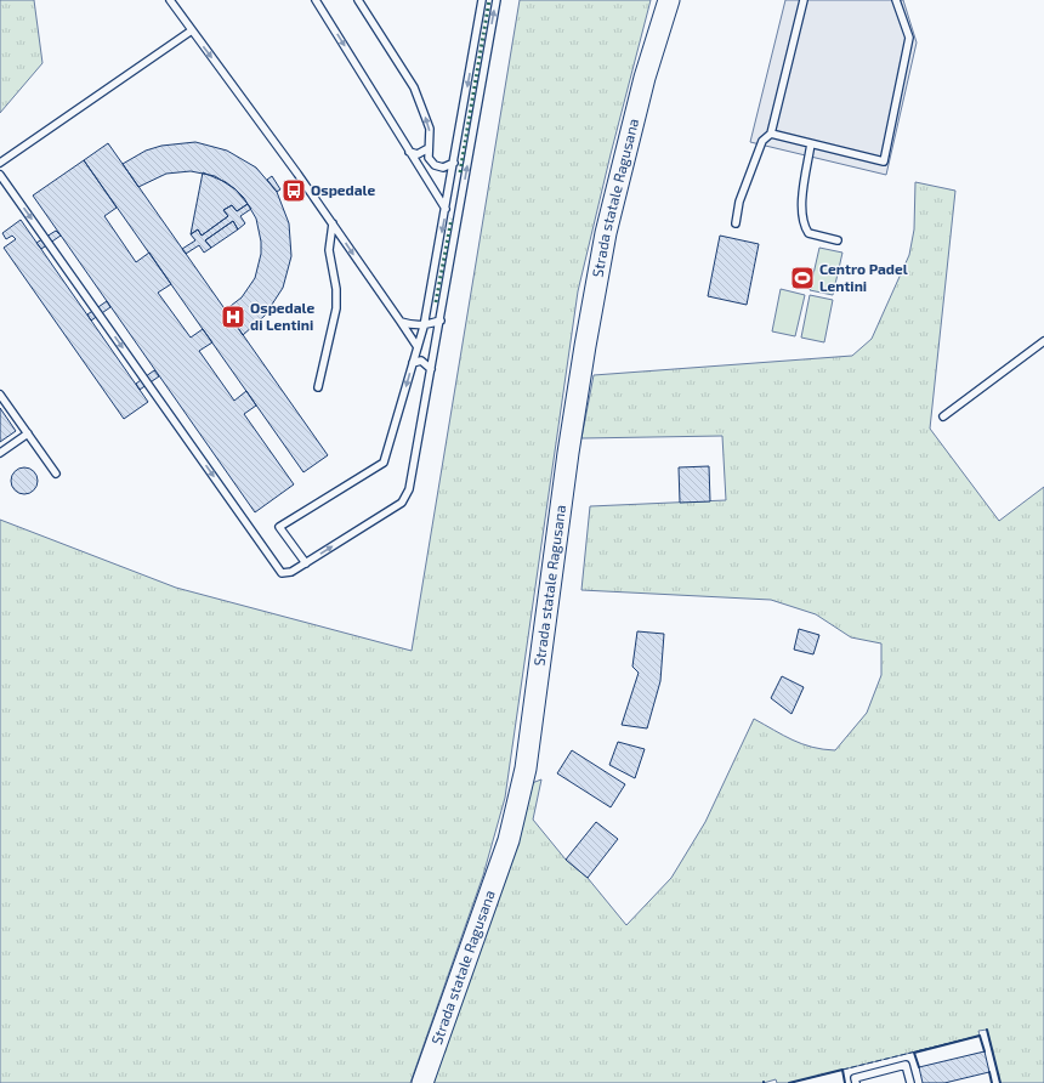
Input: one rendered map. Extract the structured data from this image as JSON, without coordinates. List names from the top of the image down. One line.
{"streets":{"main road":["Strada statale Ragusana"]},"places":{"bus stop":["Ospedale"],"sports":["Centro Padel Lentini"],"hospital":["Ospedale di Lentini"]}}
